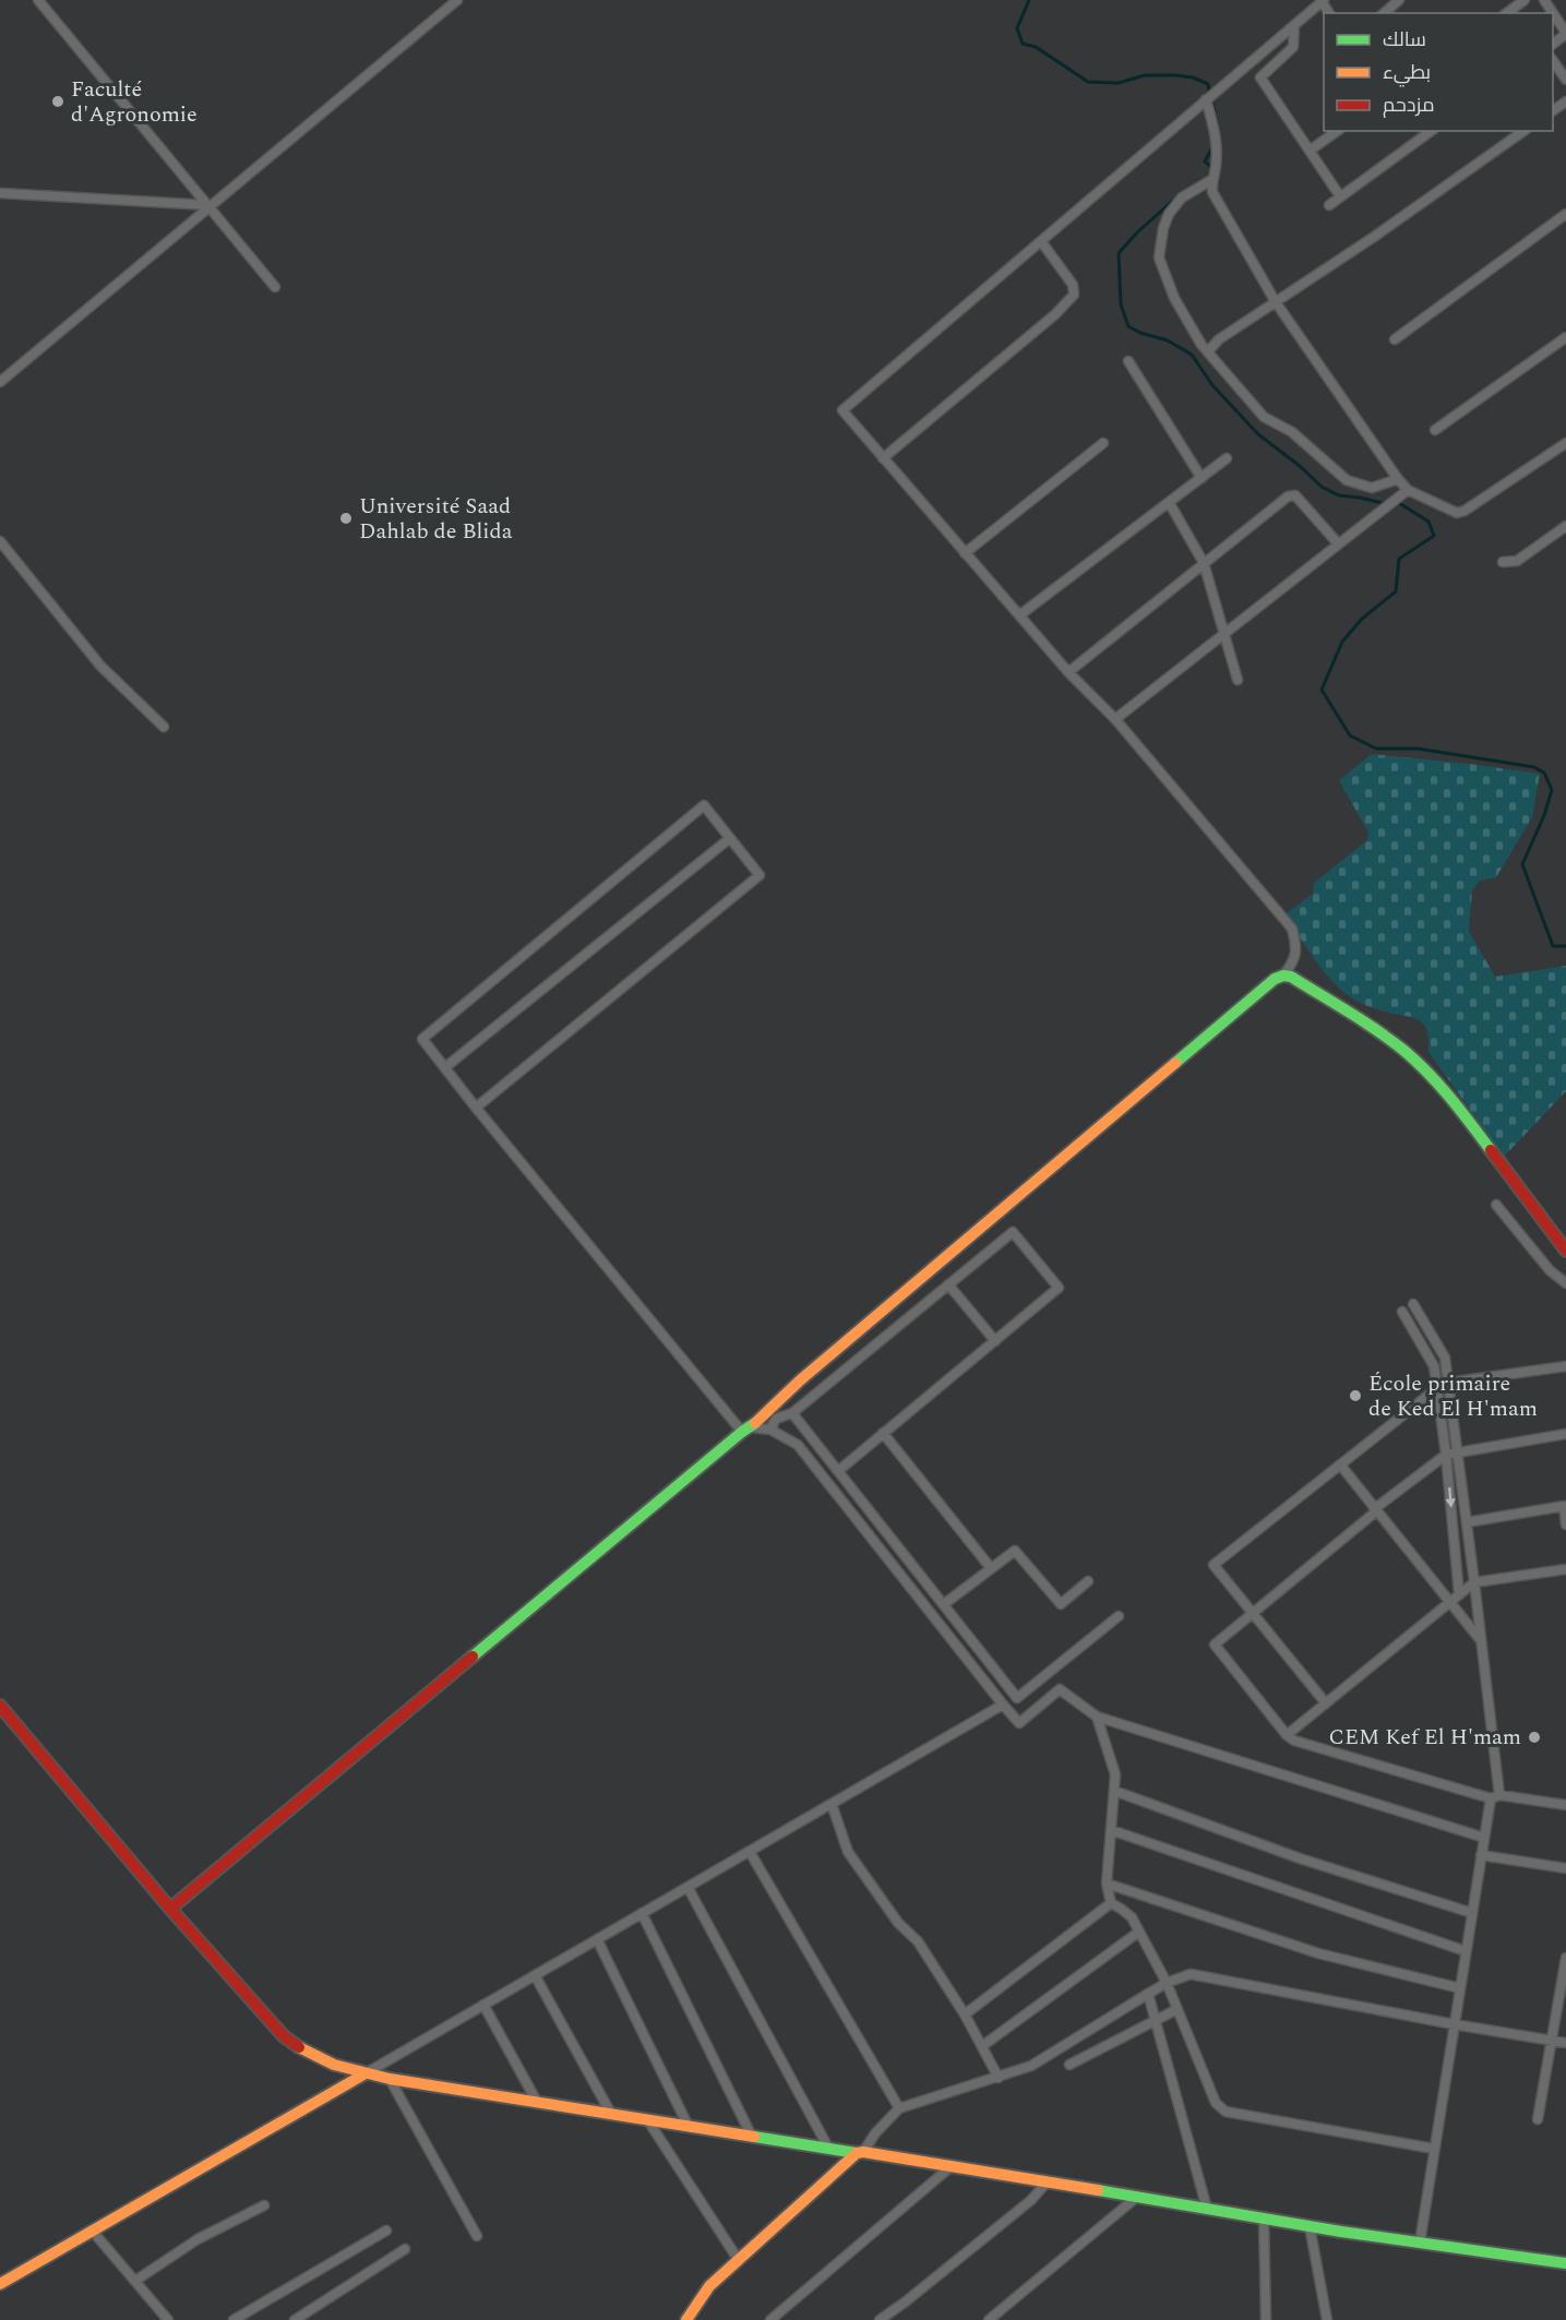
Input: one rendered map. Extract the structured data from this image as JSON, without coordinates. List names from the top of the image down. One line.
{"places":["Faculté d'Agronomie","Université Saad Dahlab de Blida","École primaire de Ked El H'mam","CEM Kef El H'mam"],"legend":["سالك","بطيء","مزدحم"]}
